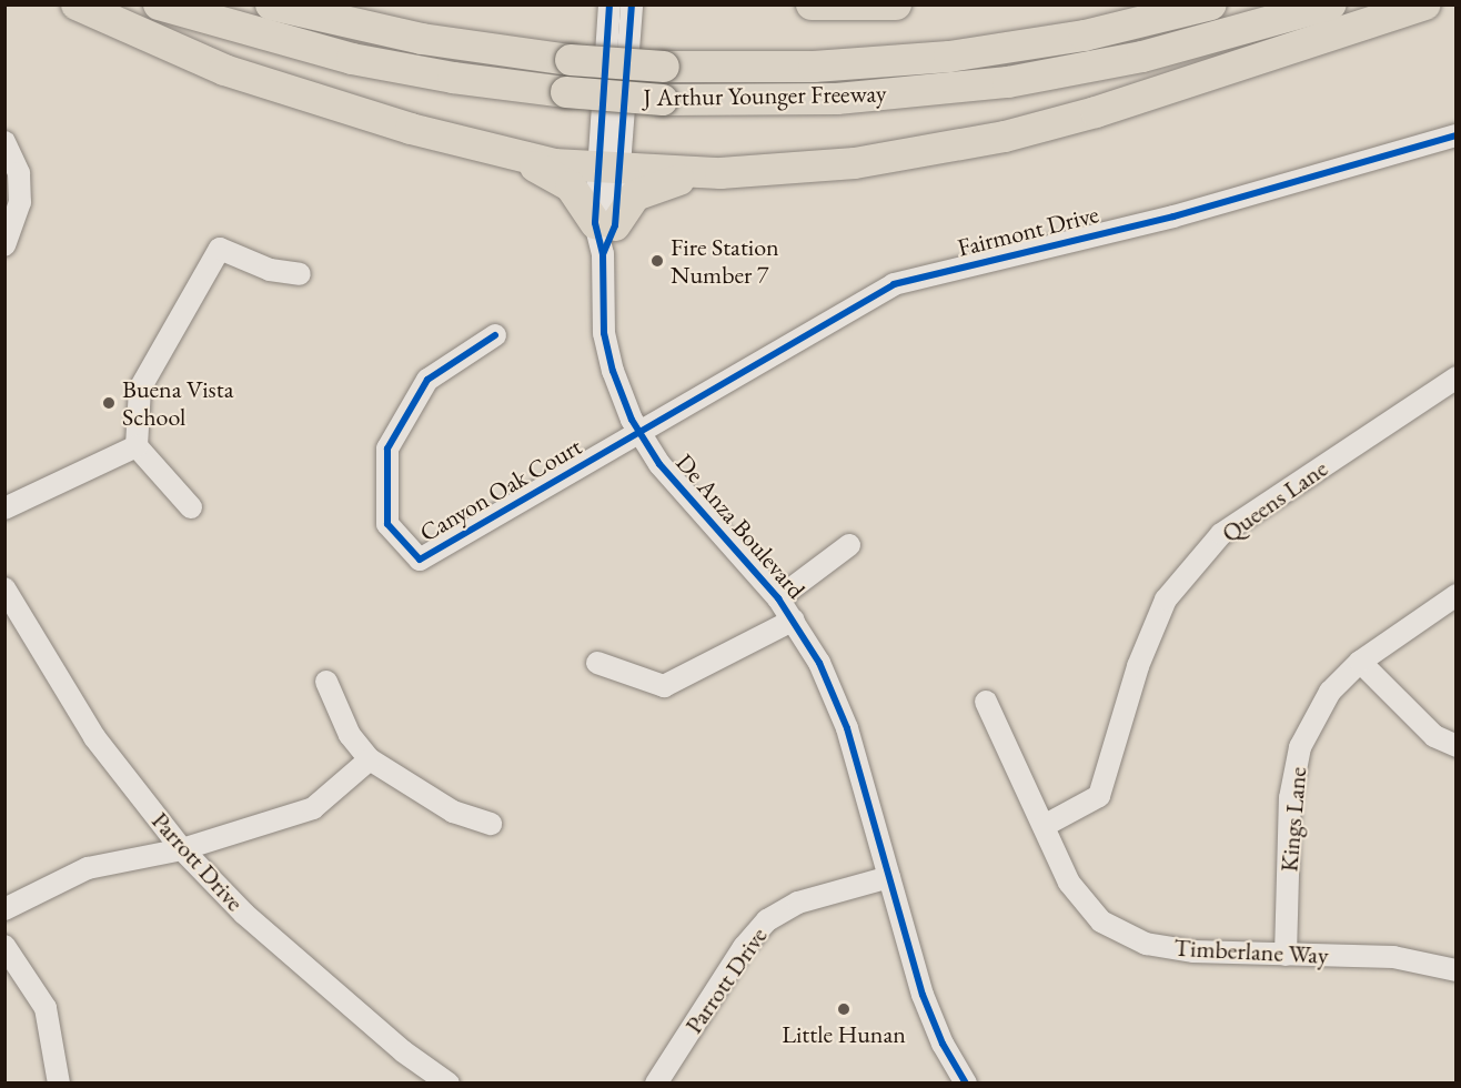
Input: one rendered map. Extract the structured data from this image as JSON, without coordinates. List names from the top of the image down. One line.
{"streets":{"highway":["J Arthur Younger Freeway"],"street":["Fairmont Drive","Canyon Oak Court","Queens Lane","De Anza Boulevard","Kings Lane","Parrott Drive","Timberlane Way"]},"crossings":[["Fairmont Drive","Canyon Oak Court"],["Fairmont Drive","De Anza Boulevard"],["Canyon Oak Court","De Anza Boulevard"],["Queens Lane","Timberlane Way"],["De Anza Boulevard","Parrott Drive"],["Kings Lane","Timberlane Way"]],"places":["Fire Station Number 7","Buena Vista School","Little Hunan"]}
